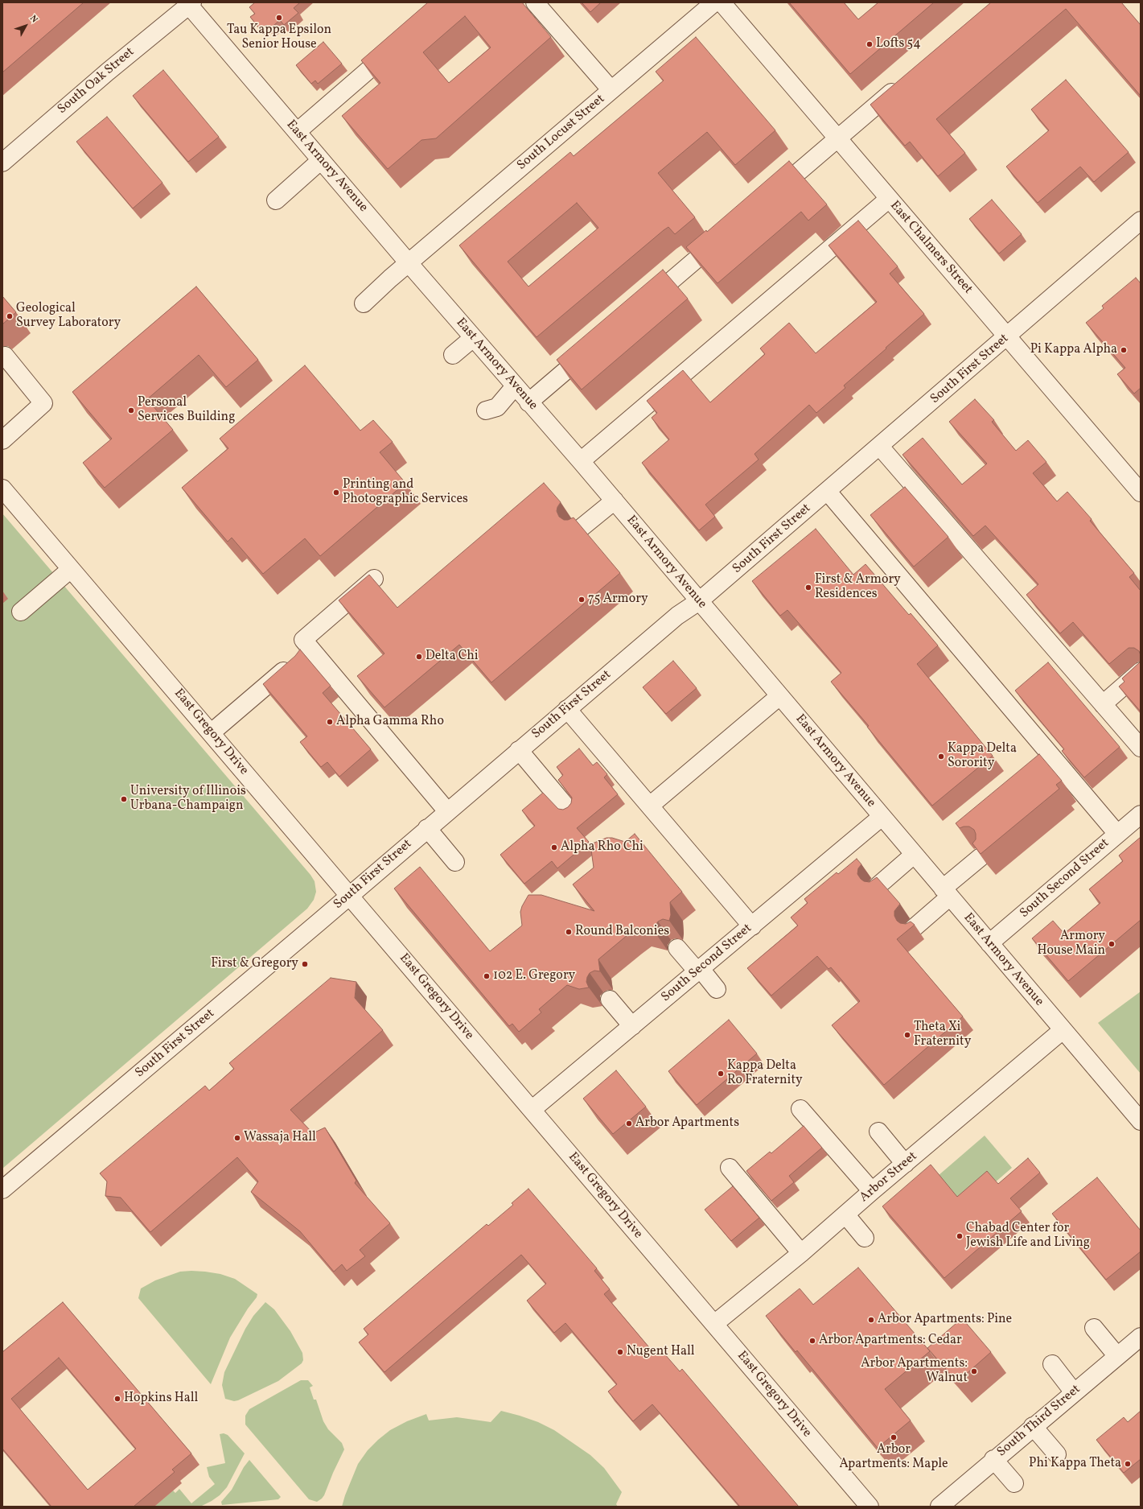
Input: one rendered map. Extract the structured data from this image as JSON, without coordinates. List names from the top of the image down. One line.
{"streets":{"street":["South Oak Street","South Locust Street","East Armory Avenue","East Chalmers Street","South First Street","East Gregory Drive","South Second Street","Arbor Street","South Third Street"]},"crossings":[["South Oak Street","East Armory Avenue"],["South Locust Street","East Armory Avenue"],["East Armory Avenue","South First Street"],["East Armory Avenue","South Second Street"],["East Armory Avenue","Arbor Street"],["East Chalmers Street","South First Street"],["South First Street","East Gregory Drive"],["East Gregory Drive","South Second Street"],["East Gregory Drive","Arbor Street"]],"places":["Tau Kappa Epsilon Senior House","Lofts 54","Geological Survey Laboratory","Pi Kappa Alpha","Personal Services Building","Printing and Photographic Services","First & Armory Residences","75 Armory","Delta Chi","Alpha Gamma Rho","Kappa Delta Sorority","University of Illinois Urbana-Champaign","Alpha Rho Chi","Round Balconies","Armory House Main","First & Gregory","102 E. Gregory","Theta Xi Fraternity","Kappa Delta Ro Fraternity","Arbor Apartments","Wassaja Hall","Chabad Center for Jewish Life and Living","Arbor Apartments: Pine","Arbor Apartments: Cedar","Nugent Hall","Arbor Apartments: Walnut","Hopkins Hall","Arbor Apartments: Maple","Phi Kappa Theta"],"north":"top right"}
